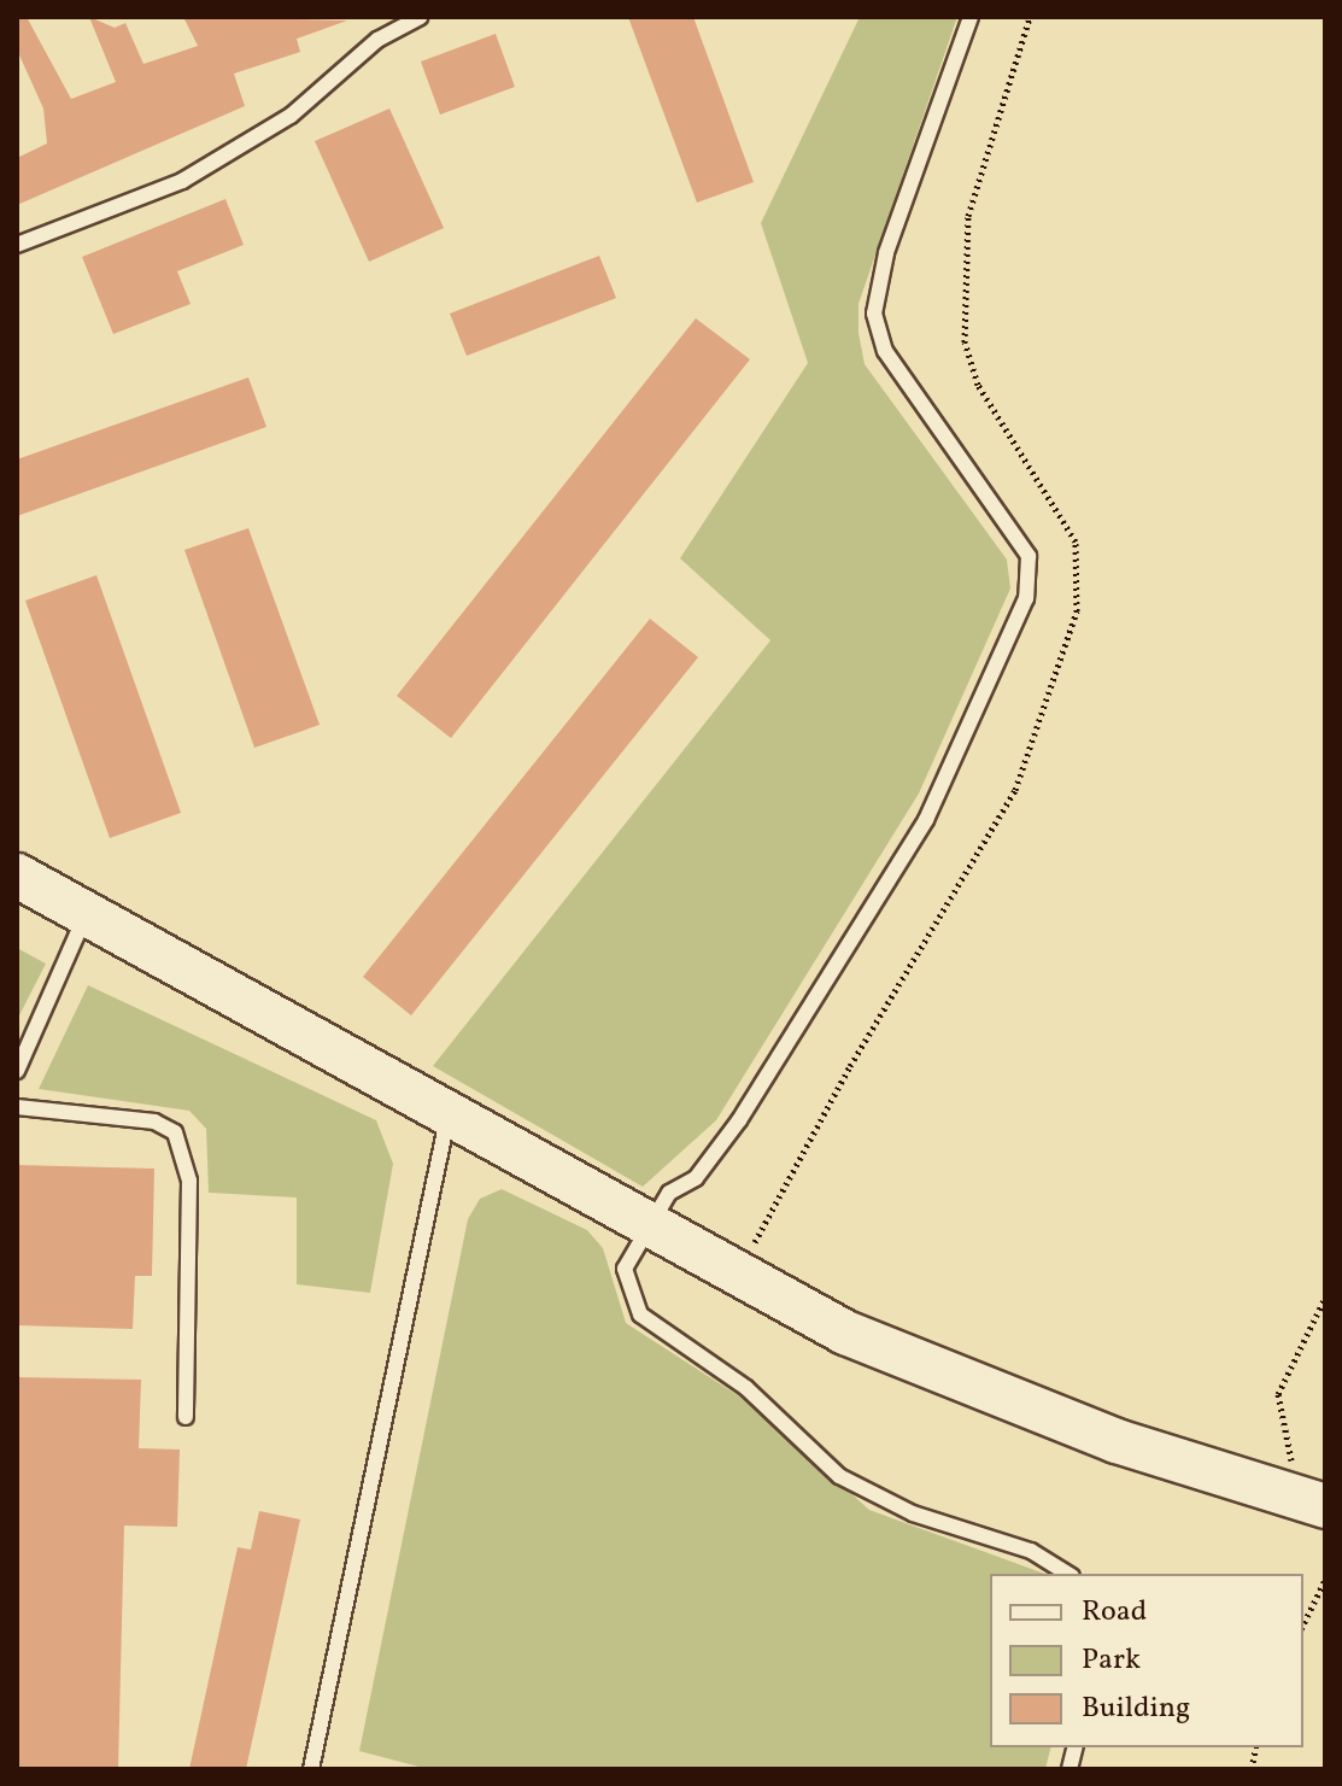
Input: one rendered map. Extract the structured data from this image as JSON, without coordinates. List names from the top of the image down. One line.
{"legend":["Road","Park","Building"]}
